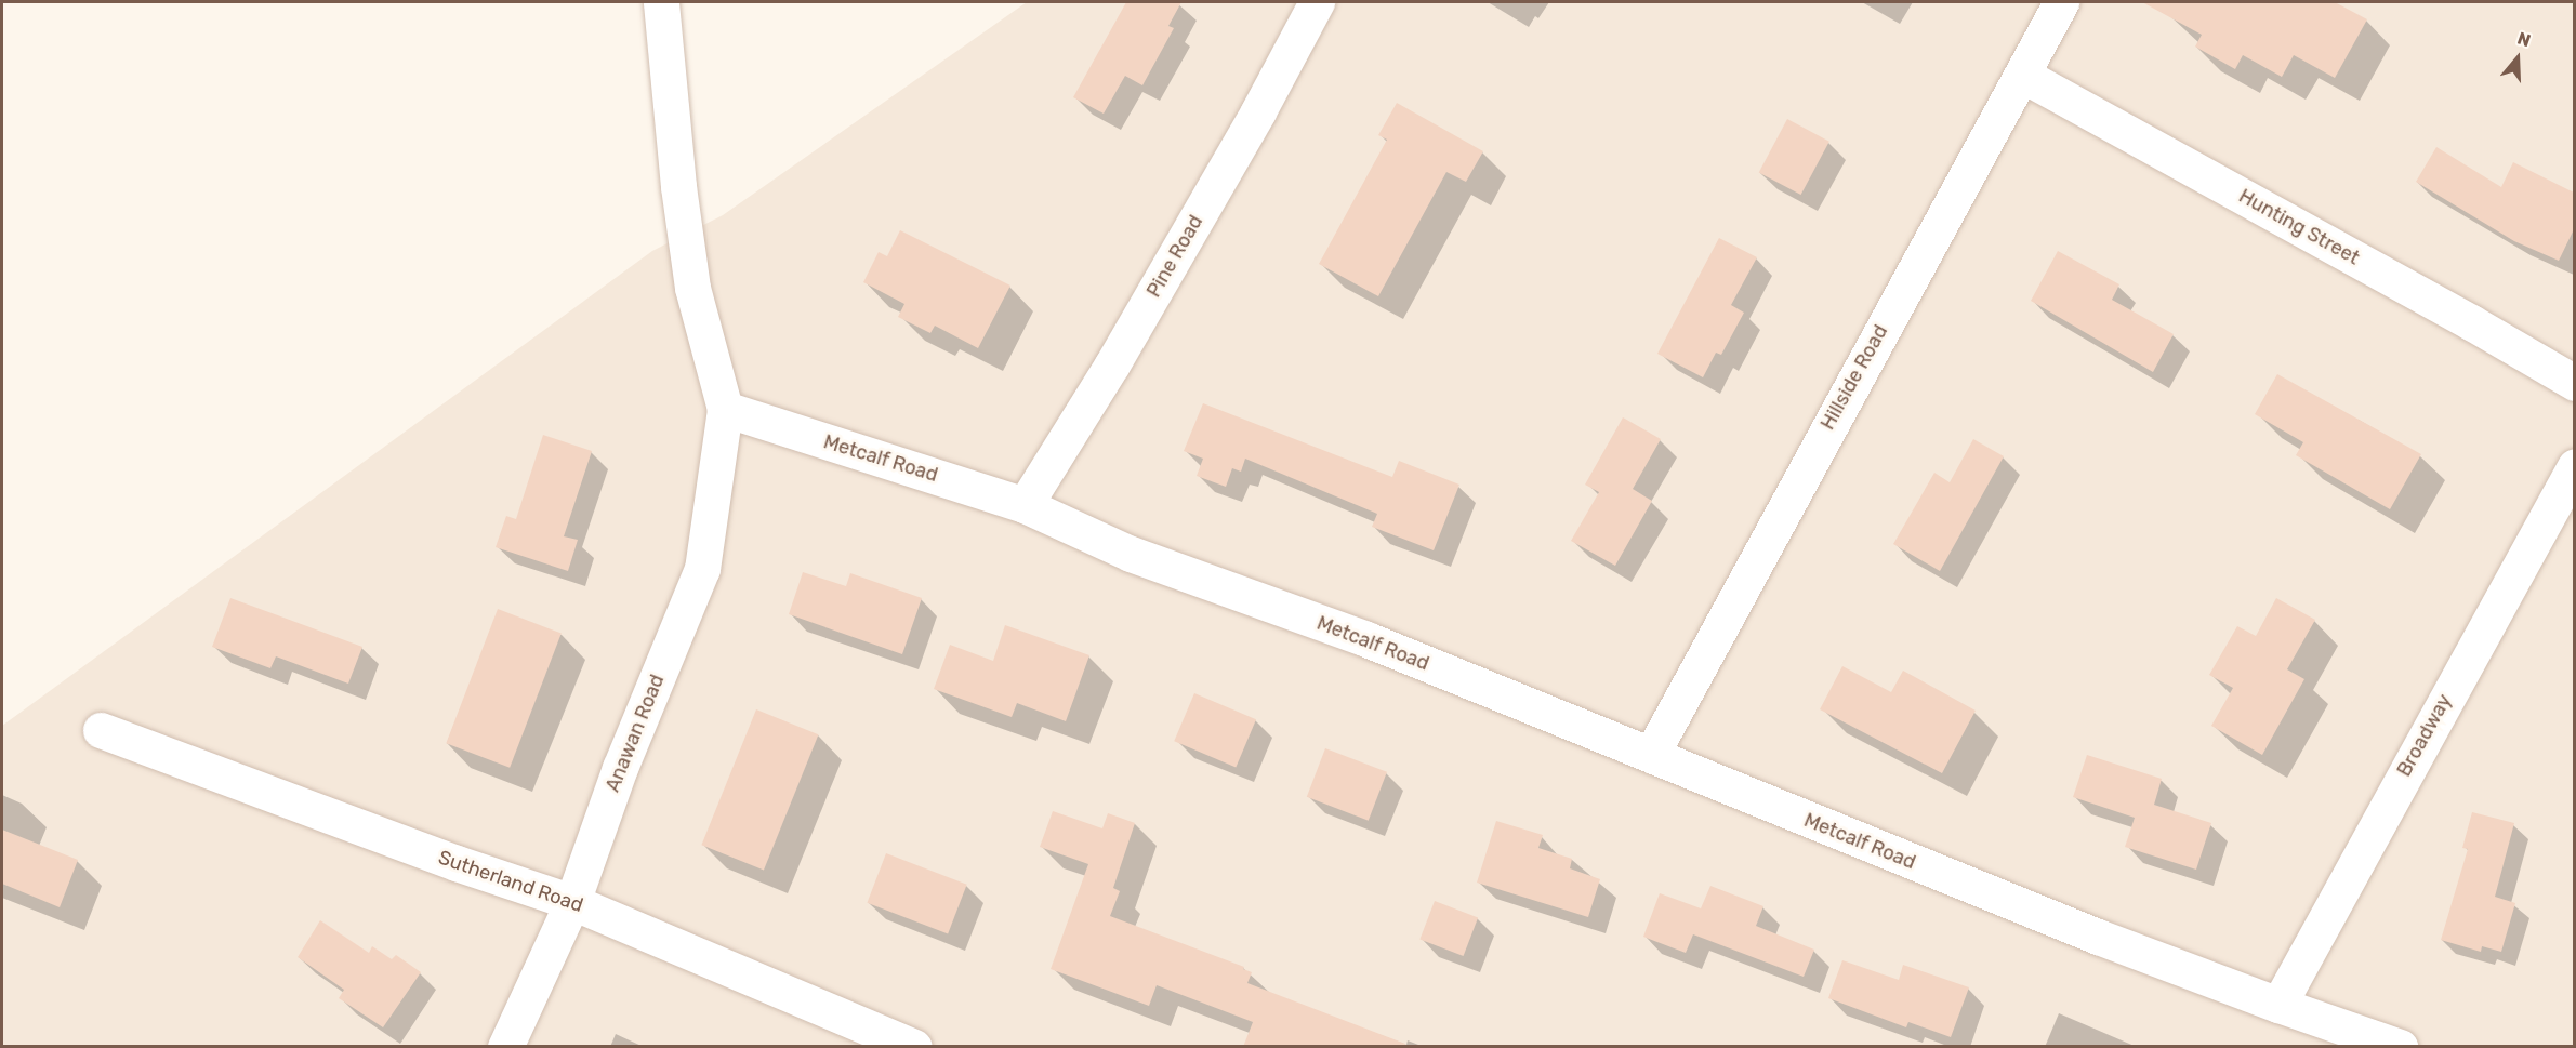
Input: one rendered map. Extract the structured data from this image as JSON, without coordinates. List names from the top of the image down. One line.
{"streets":{"street":["Hunting Street","Pine Road","Hillside Road","Metcalf Road","Anawan Road","Broadway","Sutherland Road"]},"crossings":[["Hunting Street","Hillside Road"],["Pine Road","Metcalf Road"],["Hillside Road","Metcalf Road"],["Metcalf Road","Anawan Road"],["Metcalf Road","Broadway"],["Anawan Road","Sutherland Road"]],"north":"top"}
